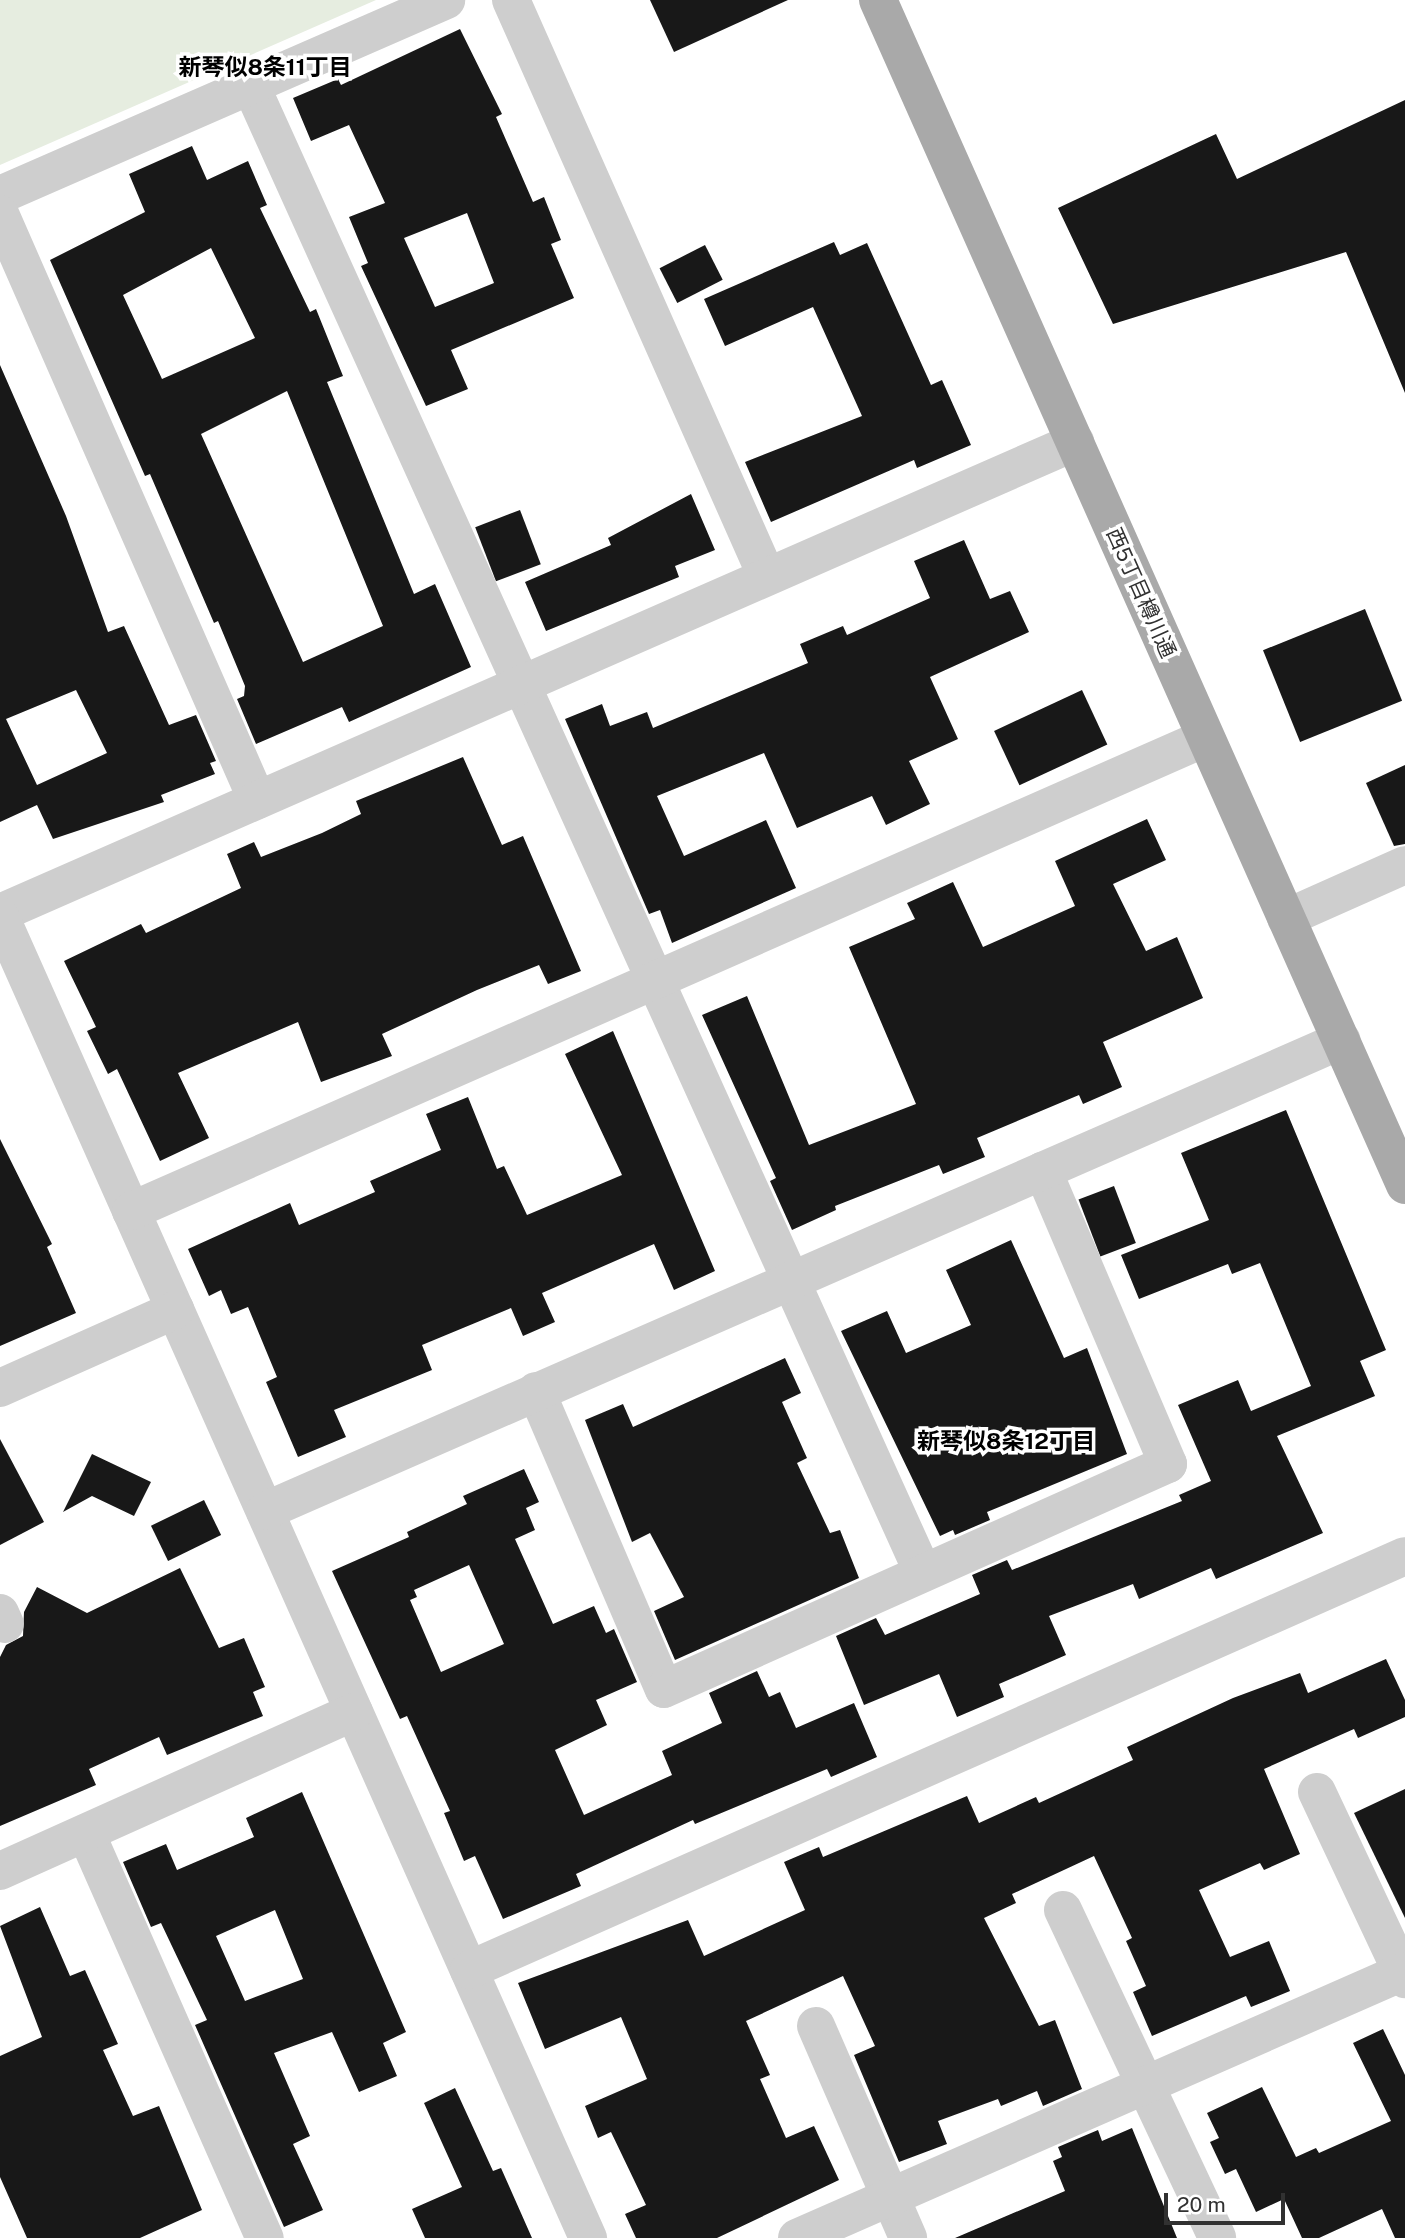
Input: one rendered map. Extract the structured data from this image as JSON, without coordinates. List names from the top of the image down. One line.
{"streets":{"main road":["西5丁目樽川通"]},"districts":["新琴似8条11丁目","新琴似8条12丁目"],"scale_bar":"20 m"}
